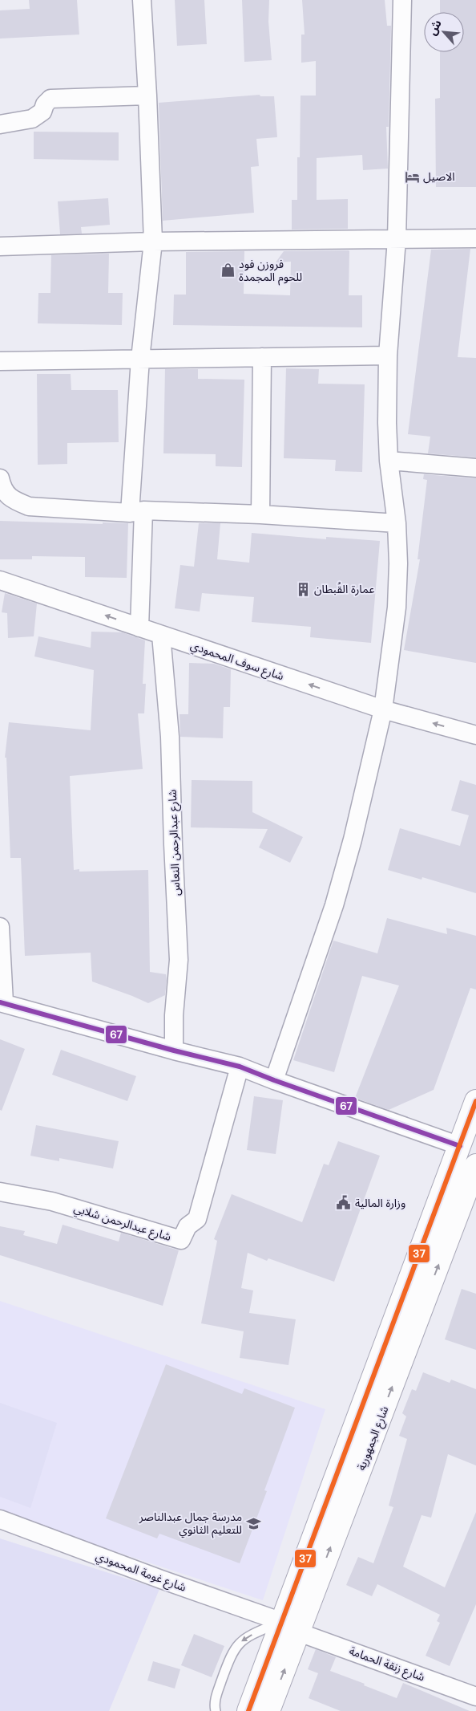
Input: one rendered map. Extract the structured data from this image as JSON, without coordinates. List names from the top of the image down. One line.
{"streets":{"main road":["شارع الجمهورية"],"street":["شارع سوف المحمودي","شارع عبدالرحمن النعاس","شارع عبدالرحمن شلابي","شارع غومة المحمودي","شارع زنقة الحمامة"]},"crossings":[["شارع سوف المحمودي","شارع عبدالرحمن النعاس"],["شارع الجمهورية","شارع غومة المحمودي"],["شارع الجمهورية","شارع زنقة الحمامة"],["شارع غومة المحمودي","شارع زنقة الحمامة"]],"places":{"hotel":["الاصيل"],"shop":["فروزن فود للحوم المجمدة"],"building":["عمارة القُبطان"],"public building":["وزارة المالية"],"school or university":["مدرسة جمال عبدالناصر للتعليم الثانوي"]},"lines":["transit line 67","transit line 37"],"north":"top left"}
